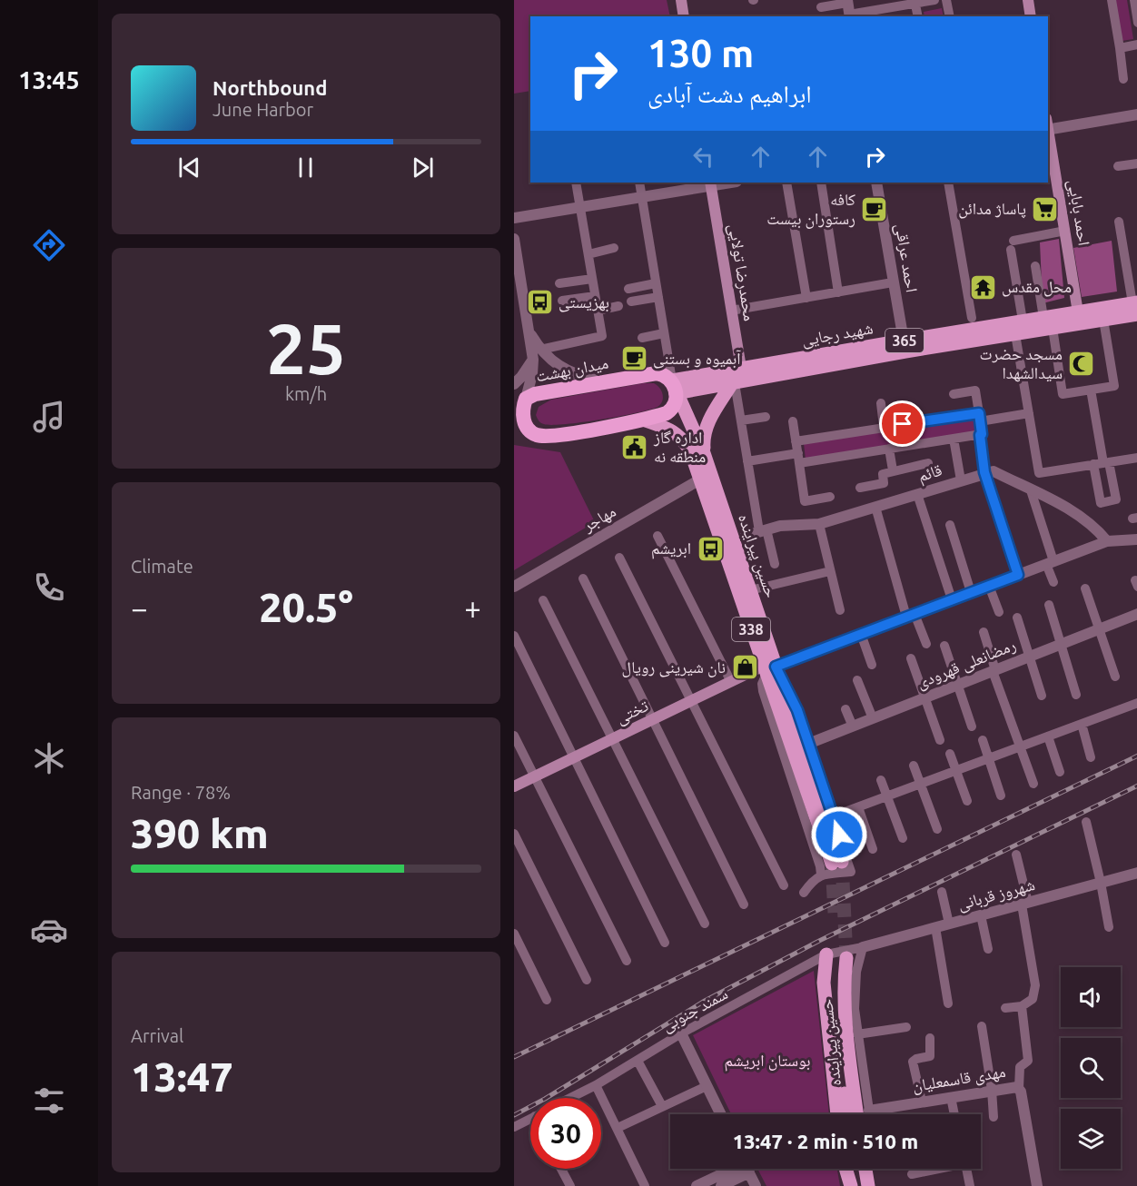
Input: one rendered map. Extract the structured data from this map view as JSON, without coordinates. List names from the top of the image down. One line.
{"streets":{"highway":["365","میدان بهشت"],"main road":["احمد بابایی","محمدرضا تولایی","شهید رجایی","حسین پیراینده","338","تختی"],"street":["احمد عراقی","قائم","مهاجر","رمضانعلی قهرودی","شهروز قربانی","سمند جنوبی","مهدی قاسمعلیان"]},"crossings":[["احمد بابایی","شهید رجایی"],["احمد عراقی","شهید رجایی"],["محمدرضا تولایی","شهید رجایی"],["شهید رجایی","میدان بهشت"],["شهید رجایی","حسین پیراینده"],["میدان بهشت","حسین پیراینده"],["مهاجر","حسین پیراینده"],["حسین پیراینده","تختی"],["حسین پیراینده","سمند جنوبی"],["شهروز قربانی","سمند جنوبی"]],"parks":["بوستان ابریشم"],"places":{"cafe":["کافه رستوران بیست","آبمیوه و بستنی"],"supermarket":["پاساژ مدائن"],"temple":["محل مقدس"],"bus stop":["بهزیستی","ابریشم"],"mosque":["مسجد حضرت سیدالشهدا"],"public building":["اداره گاز منطقه نه"],"shop":["نان شیرینی رویال"]},"page":{"tabs":"13:45","turn":["130 m","ابراهیم دشت آبادی"],"song":["Northbound","June Harbor"],"tile":[["25","km/h"],"Climate",["Range · 78%","390 km"],["Arrival","13:47"]],"heat":["−","20.5°","+"],"limit":"30","trip":"13:47 · 2 min · 510 m"}}
